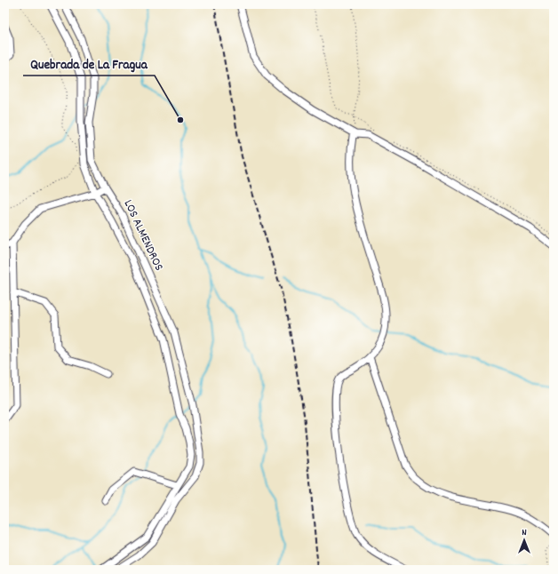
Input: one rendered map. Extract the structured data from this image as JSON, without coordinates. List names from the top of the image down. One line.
{"streets":{"street":["LOS ALMENDROS"]},"places":["Quebrada de La Fragua"],"north":"top"}
